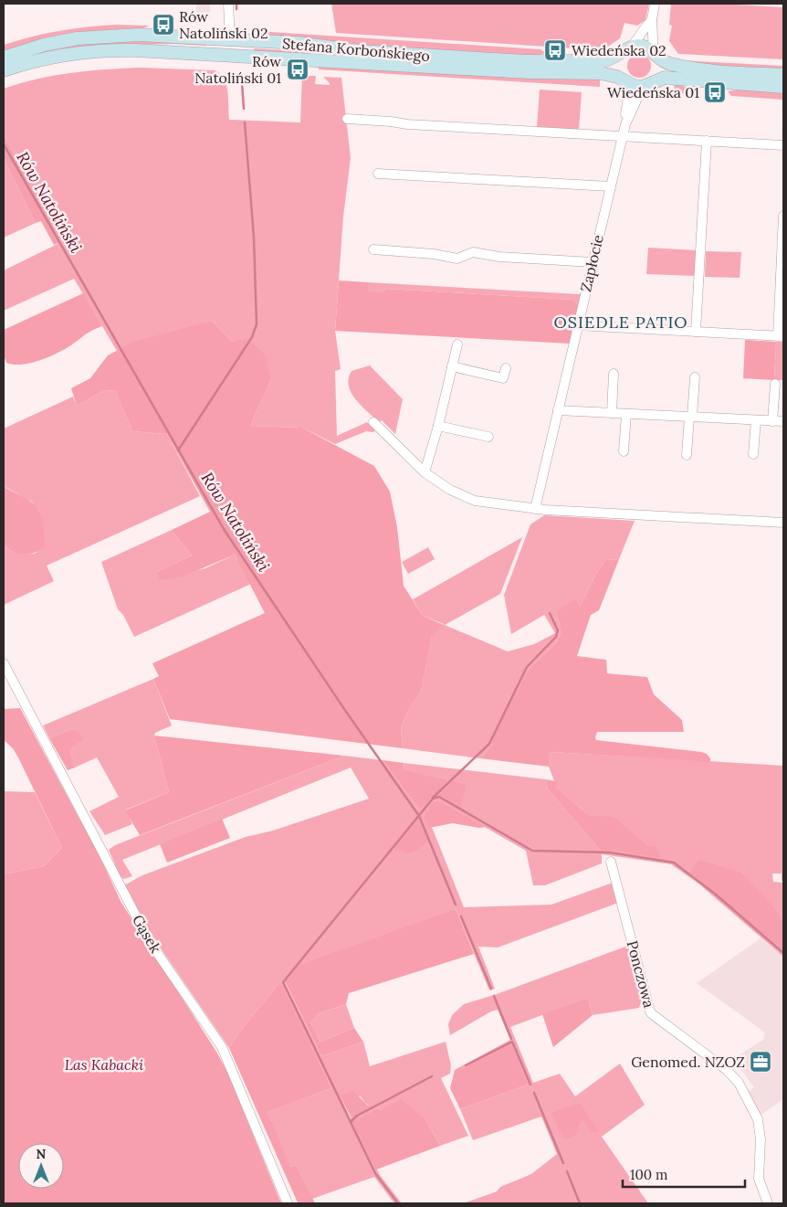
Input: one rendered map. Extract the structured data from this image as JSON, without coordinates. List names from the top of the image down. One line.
{"streets":{"street":["Stefana Korbońskiego","Zapłocie","Gąsek","Ponczowa"]},"crossings":[["Stefana Korbońskiego","Zapłocie"]],"districts":["OSIEDLE PATIO"],"water":["Rów Natoliński"],"parks":["Las Kabacki"],"places":{"bus stop":["Rów Natoliński 02","Wiedeńska 02","Rów Natoliński 01","Wiedeńska 01"],"office":["Genomed. NZOZ"]},"scale_bar":"100 m","north":"top"}
